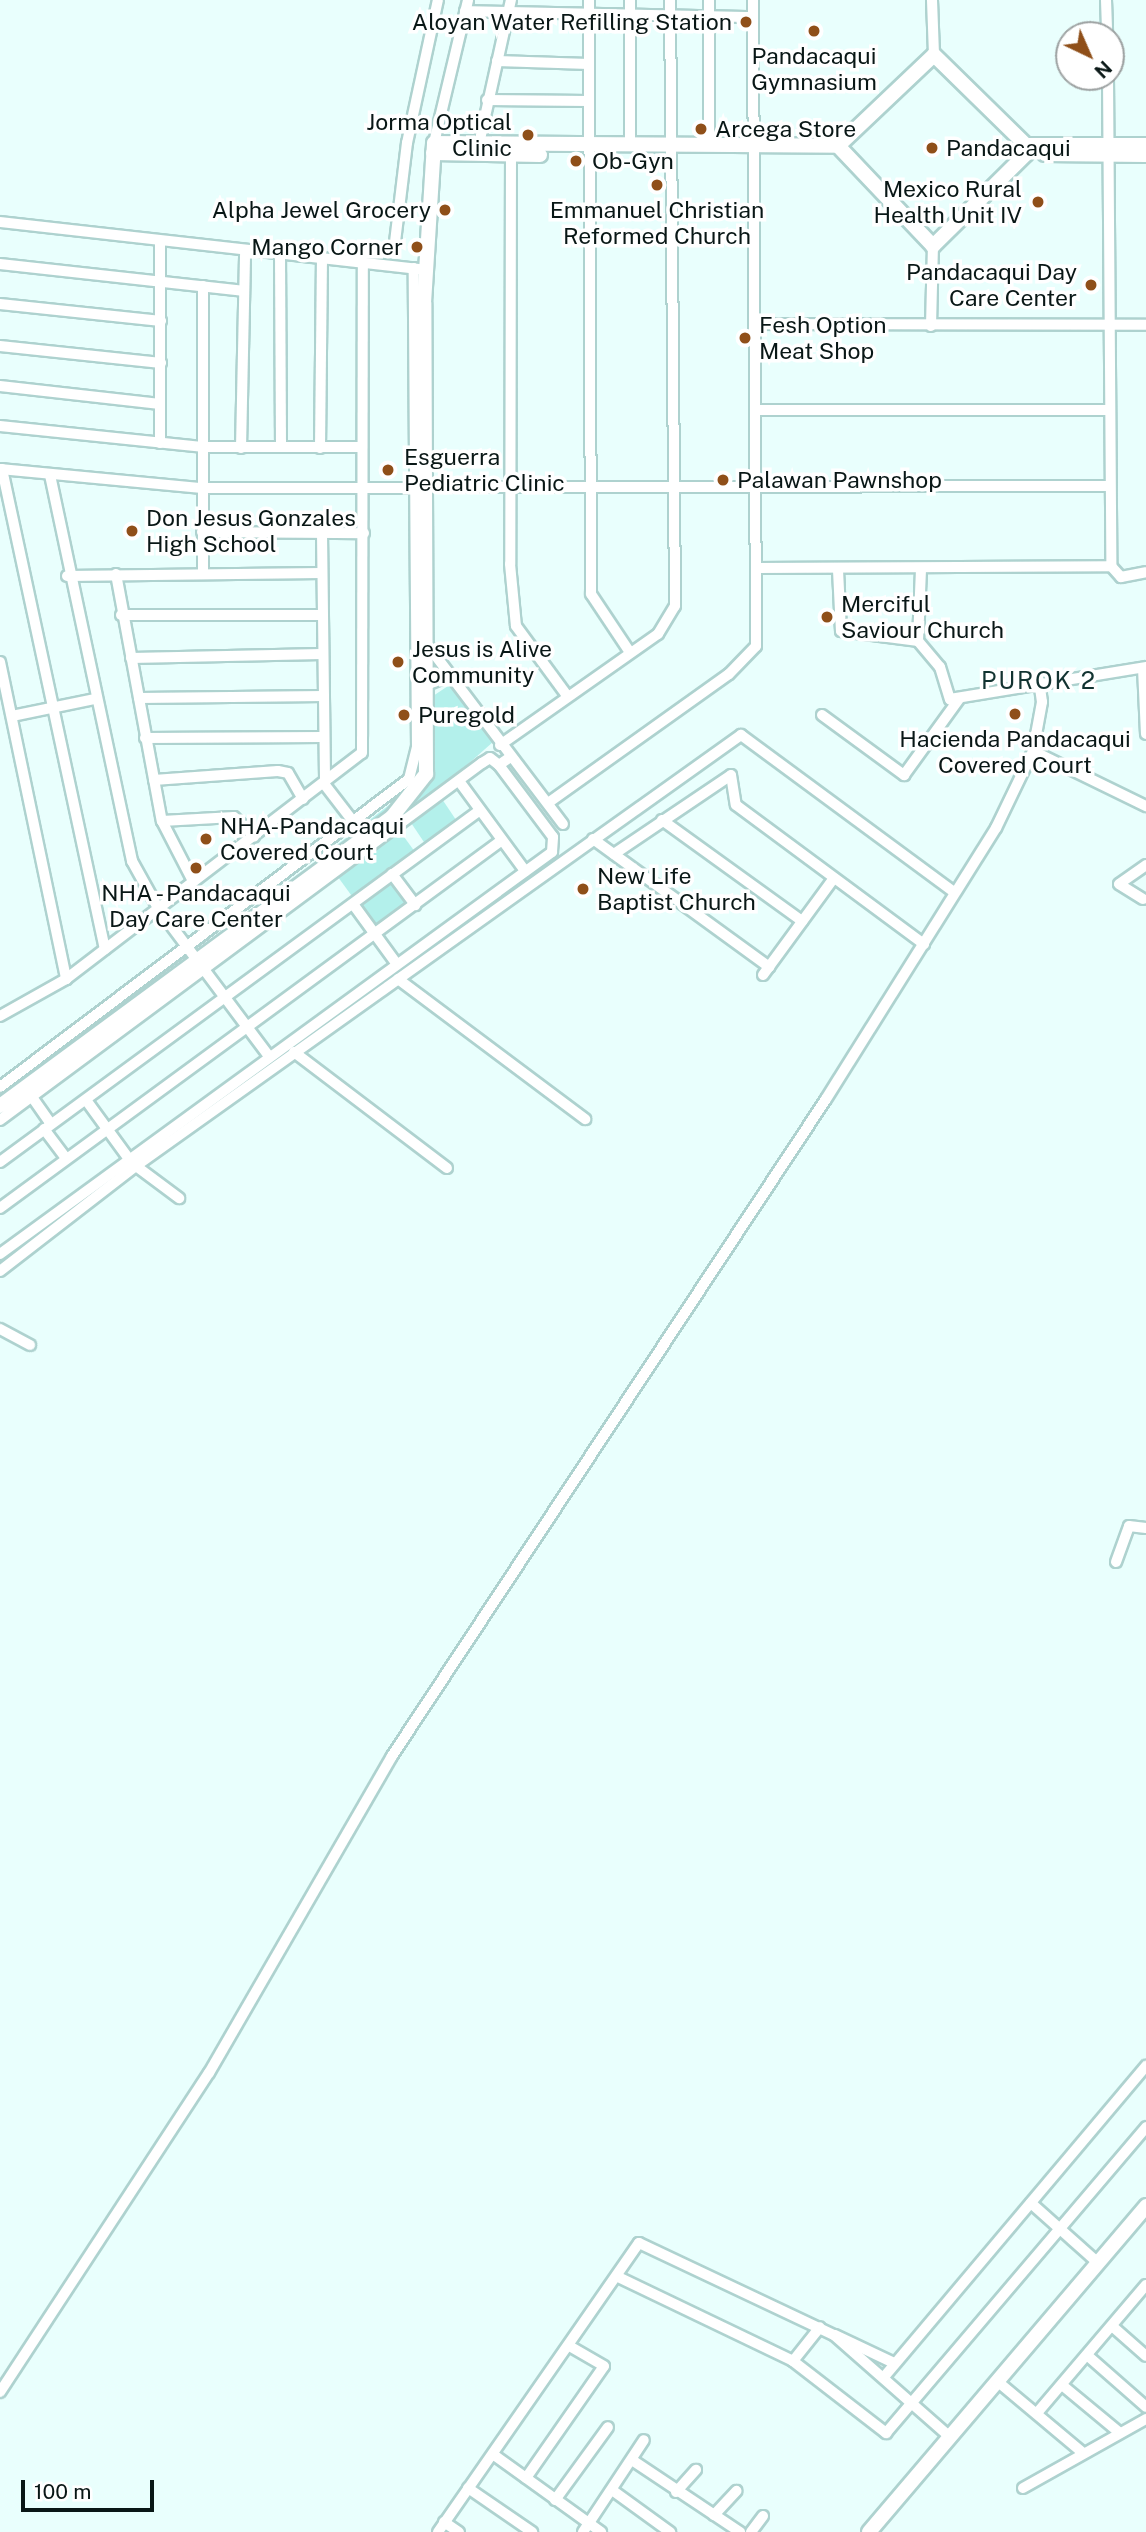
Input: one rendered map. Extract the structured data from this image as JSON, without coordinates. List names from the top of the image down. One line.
{"districts":["PUROK 2"],"places":["Aloyan Water Refilling Station","Pandacaqui Gymnasium","Arcega Store","Jorma Optical Clinic","Pandacaqui","Ob-Gyn","Emmanuel Christian Reformed Church","Mexico Rural Health Unit IV","Alpha Jewel Grocery","Mango Corner","Pandacaqui Day Care Center","Fesh Option Meat Shop","Esguerra Pediatric Clinic","Palawan Pawnshop","Don Jesus Gonzales High School","Merciful Saviour Church","Jesus is Alive Community","Hacienda Pandacaqui Covered Court","Puregold","NHA-Pandacaqui Covered Court","NHA - Pandacaqui Day Care Center","New Life Baptist Church"],"scale_bar":"100 m","north":"bottom right"}
